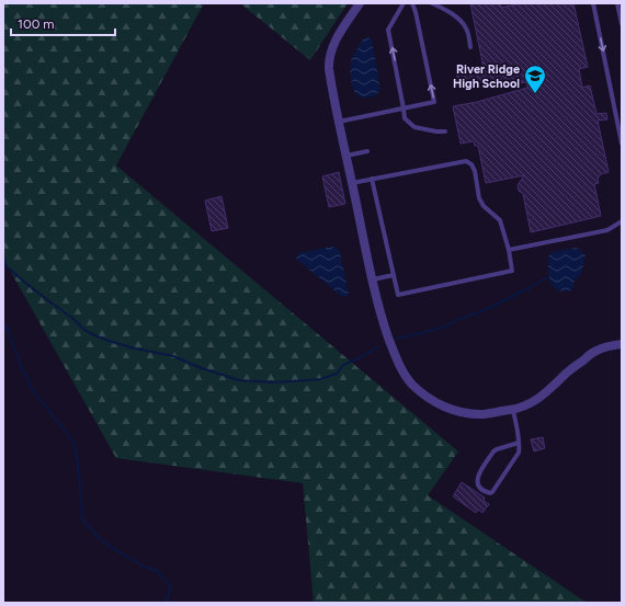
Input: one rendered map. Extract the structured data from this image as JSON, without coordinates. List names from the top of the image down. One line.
{"places":{"school or university":["River Ridge High School"]},"scale_bar":"100 m"}
